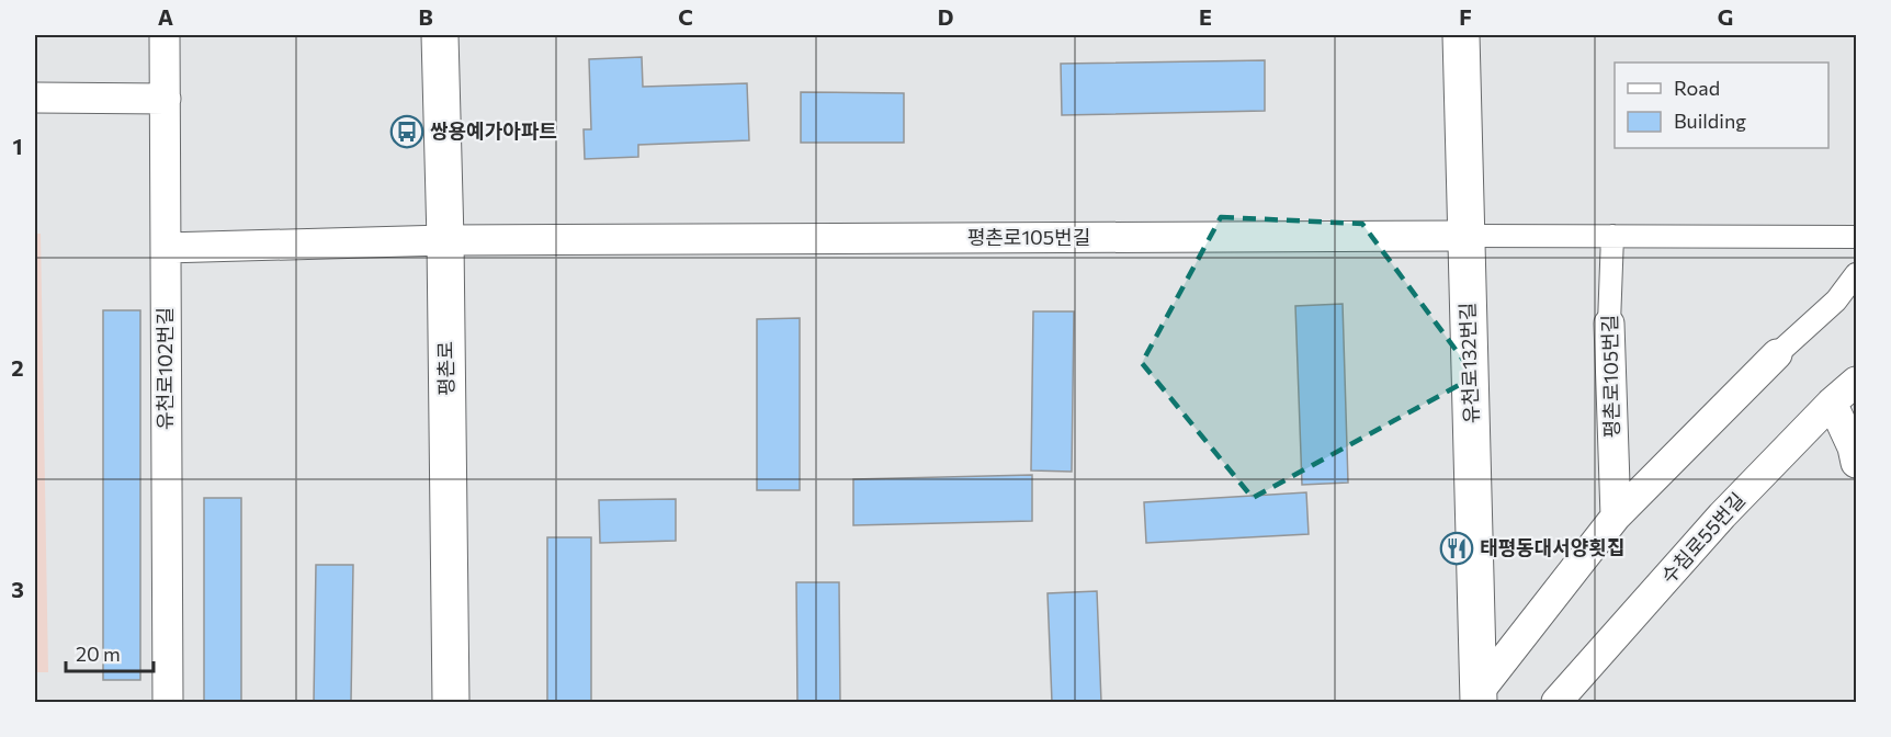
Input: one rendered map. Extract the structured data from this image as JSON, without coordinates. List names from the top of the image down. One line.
{"streets":{"main road":["유천로132번길","평촌로"],"street":["평촌로105번길","유천로102번길","수침로55번길"]},"crossings":[["평촌로105번길","유천로132번길"],["평촌로105번길","유천로102번길"],["평촌로105번길","평촌로"]],"places":{"bus stop":["쌍용예가아파트"],"restaurant":["태평동대서양횟집"]},"legend":["Road","Building"],"scale_bar":"20 m","grid":{"columns":["A","B","C","D","E","F","G"],"rows":["1","2","3"]}}
